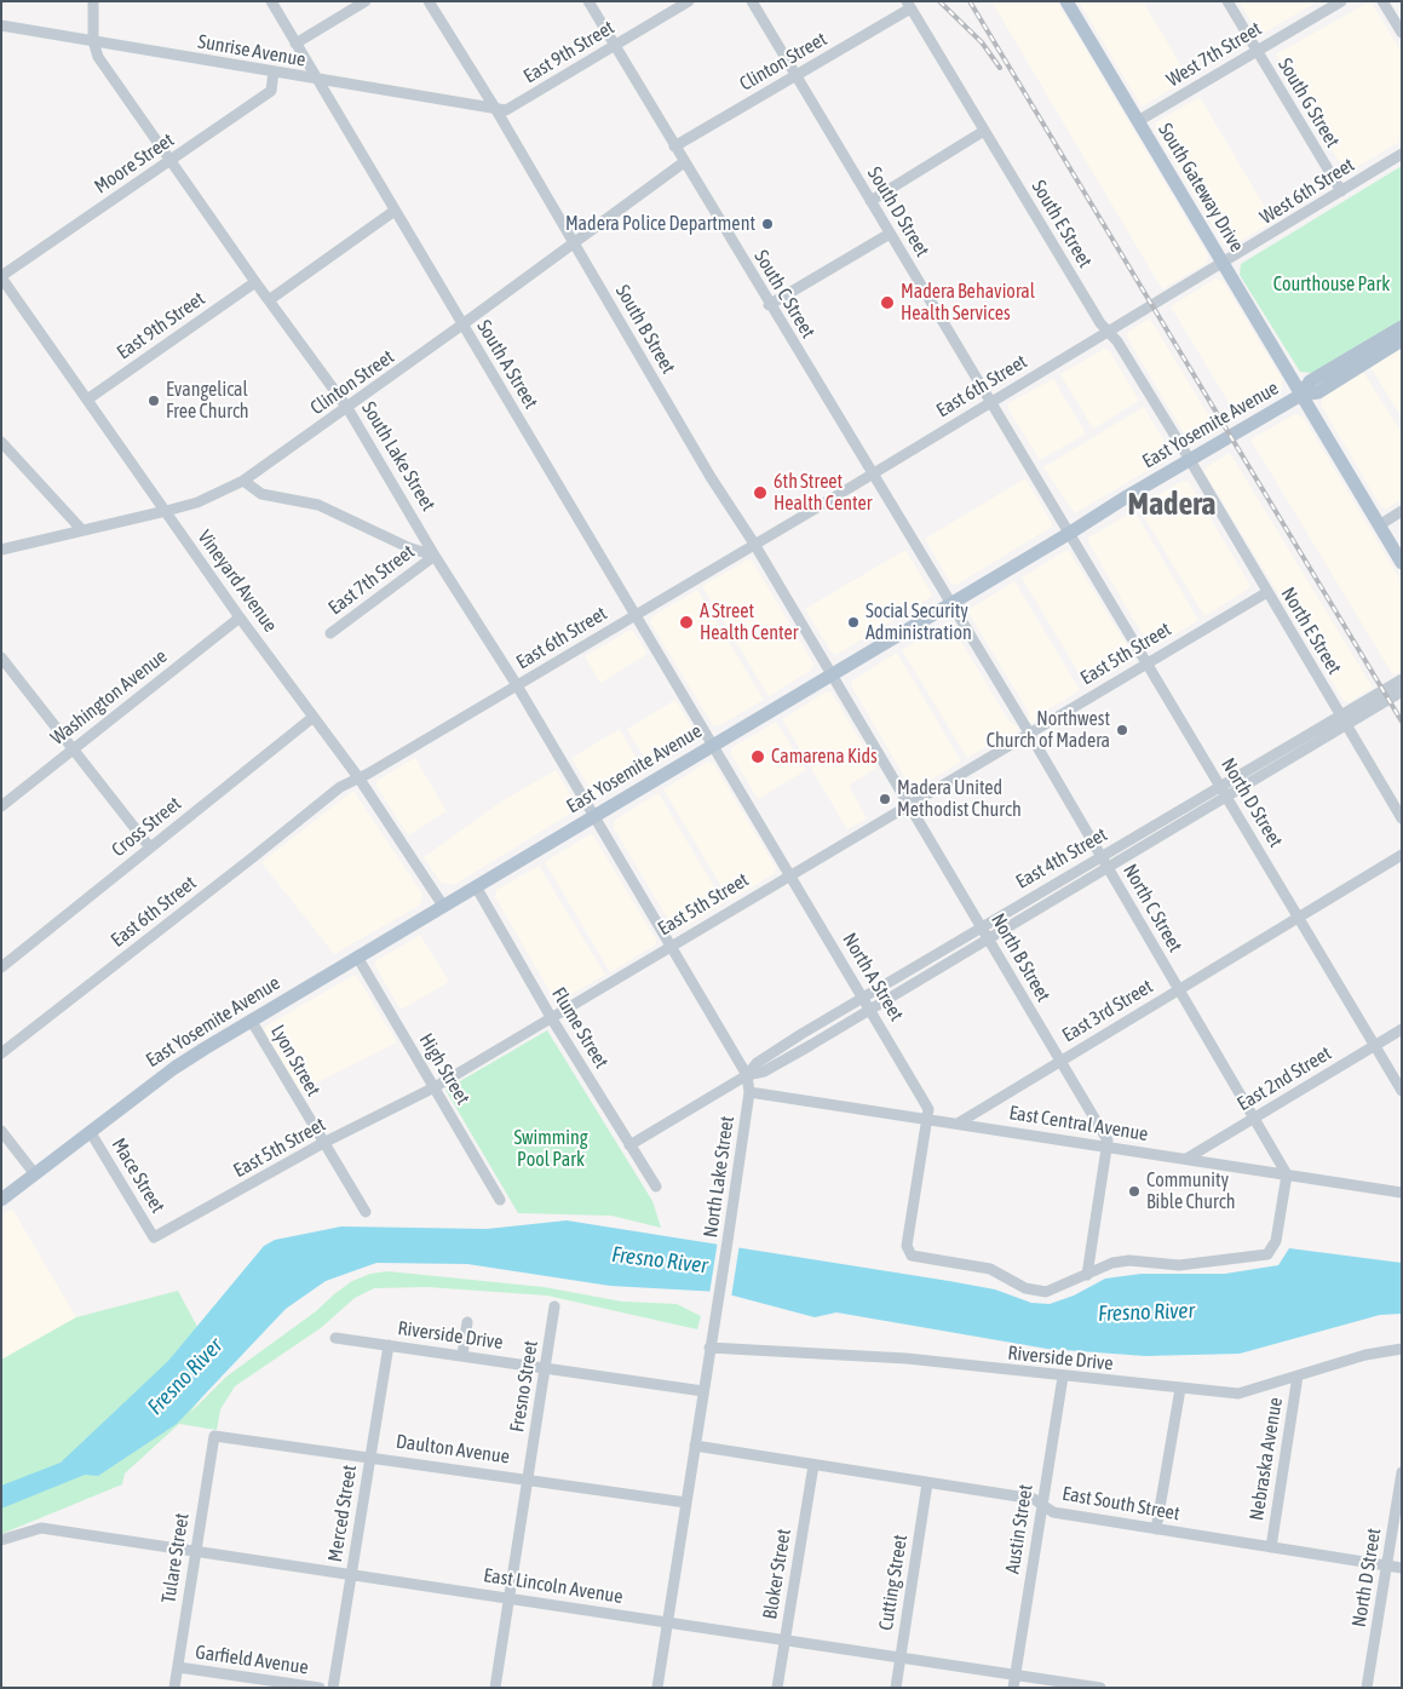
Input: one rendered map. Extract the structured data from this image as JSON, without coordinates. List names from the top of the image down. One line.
{"streets":{"main road":["South Gateway Drive","East Yosemite Avenue"],"street":["Sunrise Avenue","East 9th Street","West 7th Street","Clinton Street","South G Street","Moore Street","West 6th Street","South D Street","South E Street","South C Street","South B Street","South A Street","East 6th Street","South Lake Street","East 7th Street","Vineyard Avenue","North E Street","East 5th Street","Washington Avenue","North D Street","Cross Street","East 4th Street","North C Street","North B Street","North A Street","East 3rd Street","Flume Street","Lyon Street","High Street","East 2nd Street","East Central Avenue","Mace Street","North Lake Street","Riverside Drive","Fresno Street","Daulton Avenue","Nebraska Avenue","East South Street","Merced Street","Austin Street","Tulare Street","Bloker Street","Cutting Street","East Lincoln Avenue","Garfield Avenue"]},"crossings":[["Sunrise Avenue","East 9th Street"],["Sunrise Avenue","Moore Street"],["Sunrise Avenue","South B Street"],["Sunrise Avenue","South A Street"],["Sunrise Avenue","South Lake Street"],["East 9th Street","South C Street"],["East 9th Street","South B Street"],["East 9th Street","South Lake Street"],["East 9th Street","Vineyard Avenue"],["West 7th Street","South G Street"],["West 7th Street","South Gateway Drive"],["Clinton Street","South D Street"],["Clinton Street","South E Street"],["Clinton Street","South C Street"],["Clinton Street","South B Street"],["Clinton Street","South A Street"],["Clinton Street","South Lake Street"],["Clinton Street","Vineyard Avenue"],["South G Street","West 6th Street"],["Moore Street","South Lake Street"],["Moore Street","Vineyard Avenue"],["South Gateway Drive","West 6th Street"],["South Gateway Drive","East Yosemite Avenue"],["West 6th Street","East 6th Street"],["South D Street","East 6th Street"],["South D Street","East Yosemite Avenue"],["South D Street","North D Street"],["South E Street","East 6th Street"],["South E Street","East Yosemite Avenue"],["South E Street","North E Street"],["South C Street","East 6th Street"],["South C Street","East Yosemite Avenue"],["South C Street","North C Street"],["South B Street","East 6th Street"],["South B Street","East Yosemite Avenue"],["South B Street","North B Street"],["South A Street","East 6th Street"],["South A Street","East Yosemite Avenue"],["South A Street","North A Street"],["East 6th Street","South Lake Street"],["East 6th Street","Vineyard Avenue"],["East Yosemite Avenue","South Lake Street"],["East Yosemite Avenue","Vineyard Avenue"],["East Yosemite Avenue","North E Street"],["East Yosemite Avenue","North D Street"],["East Yosemite Avenue","North C Street"],["East Yosemite Avenue","North B Street"],["East Yosemite Avenue","North A Street"],["East Yosemite Avenue","Flume Street"],["East Yosemite Avenue","Lyon Street"],["East Yosemite Avenue","High Street"],["East Yosemite Avenue","Mace Street"],["East Yosemite Avenue","North Lake Street"],["South Lake Street","East 7th Street"],["South Lake Street","North Lake Street"],["Vineyard Avenue","Washington Avenue"],["Vineyard Avenue","Cross Street"],["North E Street","East 5th Street"],["North E Street","East 4th Street"],["East 5th Street","North D Street"],["East 5th Street","North C Street"],["East 5th Street","North B Street"],["East 5th Street","North A Street"],["East 5th Street","Flume Street"],["East 5th Street","Lyon Street"],["East 5th Street","High Street"],["East 5th Street","Mace Street"],["East 5th Street","North Lake Street"],["North D Street","East 4th Street"],["North D Street","East 3rd Street"],["North D Street","East 2nd Street"],["North D Street","East South Street"],["East 4th Street","North C Street"],["East 4th Street","North B Street"],["East 4th Street","North A Street"],["East 4th Street","Flume Street"],["East 4th Street","North Lake Street"],["North C Street","East 3rd Street"],["North C Street","East 2nd Street"],["North C Street","East Central Avenue"],["North B Street","East 3rd Street"],["North B Street","East Central Avenue"],["North A Street","East Central Avenue"],["East 3rd Street","East Central Avenue"],["East 2nd Street","East Central Avenue"],["East Central Avenue","North Lake Street"],["North Lake Street","Riverside Drive"],["North Lake Street","Daulton Avenue"],["North Lake Street","East South Street"],["North Lake Street","East Lincoln Avenue"],["Riverside Drive","Fresno Street"],["Riverside Drive","Nebraska Avenue"],["Riverside Drive","Merced Street"],["Riverside Drive","Austin Street"],["Fresno Street","Daulton Avenue"],["Fresno Street","East Lincoln Avenue"],["Daulton Avenue","Merced Street"],["Daulton Avenue","Tulare Street"],["Nebraska Avenue","East South Street"],["East South Street","Austin Street"],["East South Street","Bloker Street"],["East South Street","Cutting Street"],["Merced Street","East Lincoln Avenue"],["Austin Street","East Lincoln Avenue"],["Tulare Street","East Lincoln Avenue"],["Tulare Street","Garfield Avenue"],["Bloker Street","East Lincoln Avenue"],["Cutting Street","East Lincoln Avenue"]],"districts":["Madera"],"water":["Fresno River"],"parks":["Courthouse Park","Swimming Pool Park"],"places":["Madera Police Department","Madera Behavioral Health Services","Evangelical Free Church","6th Street Health Center","A Street Health Center","Social Security Administration","Northwest Church of Madera","Camarena Kids","Madera United Methodist Church","Community Bible Church"]}
